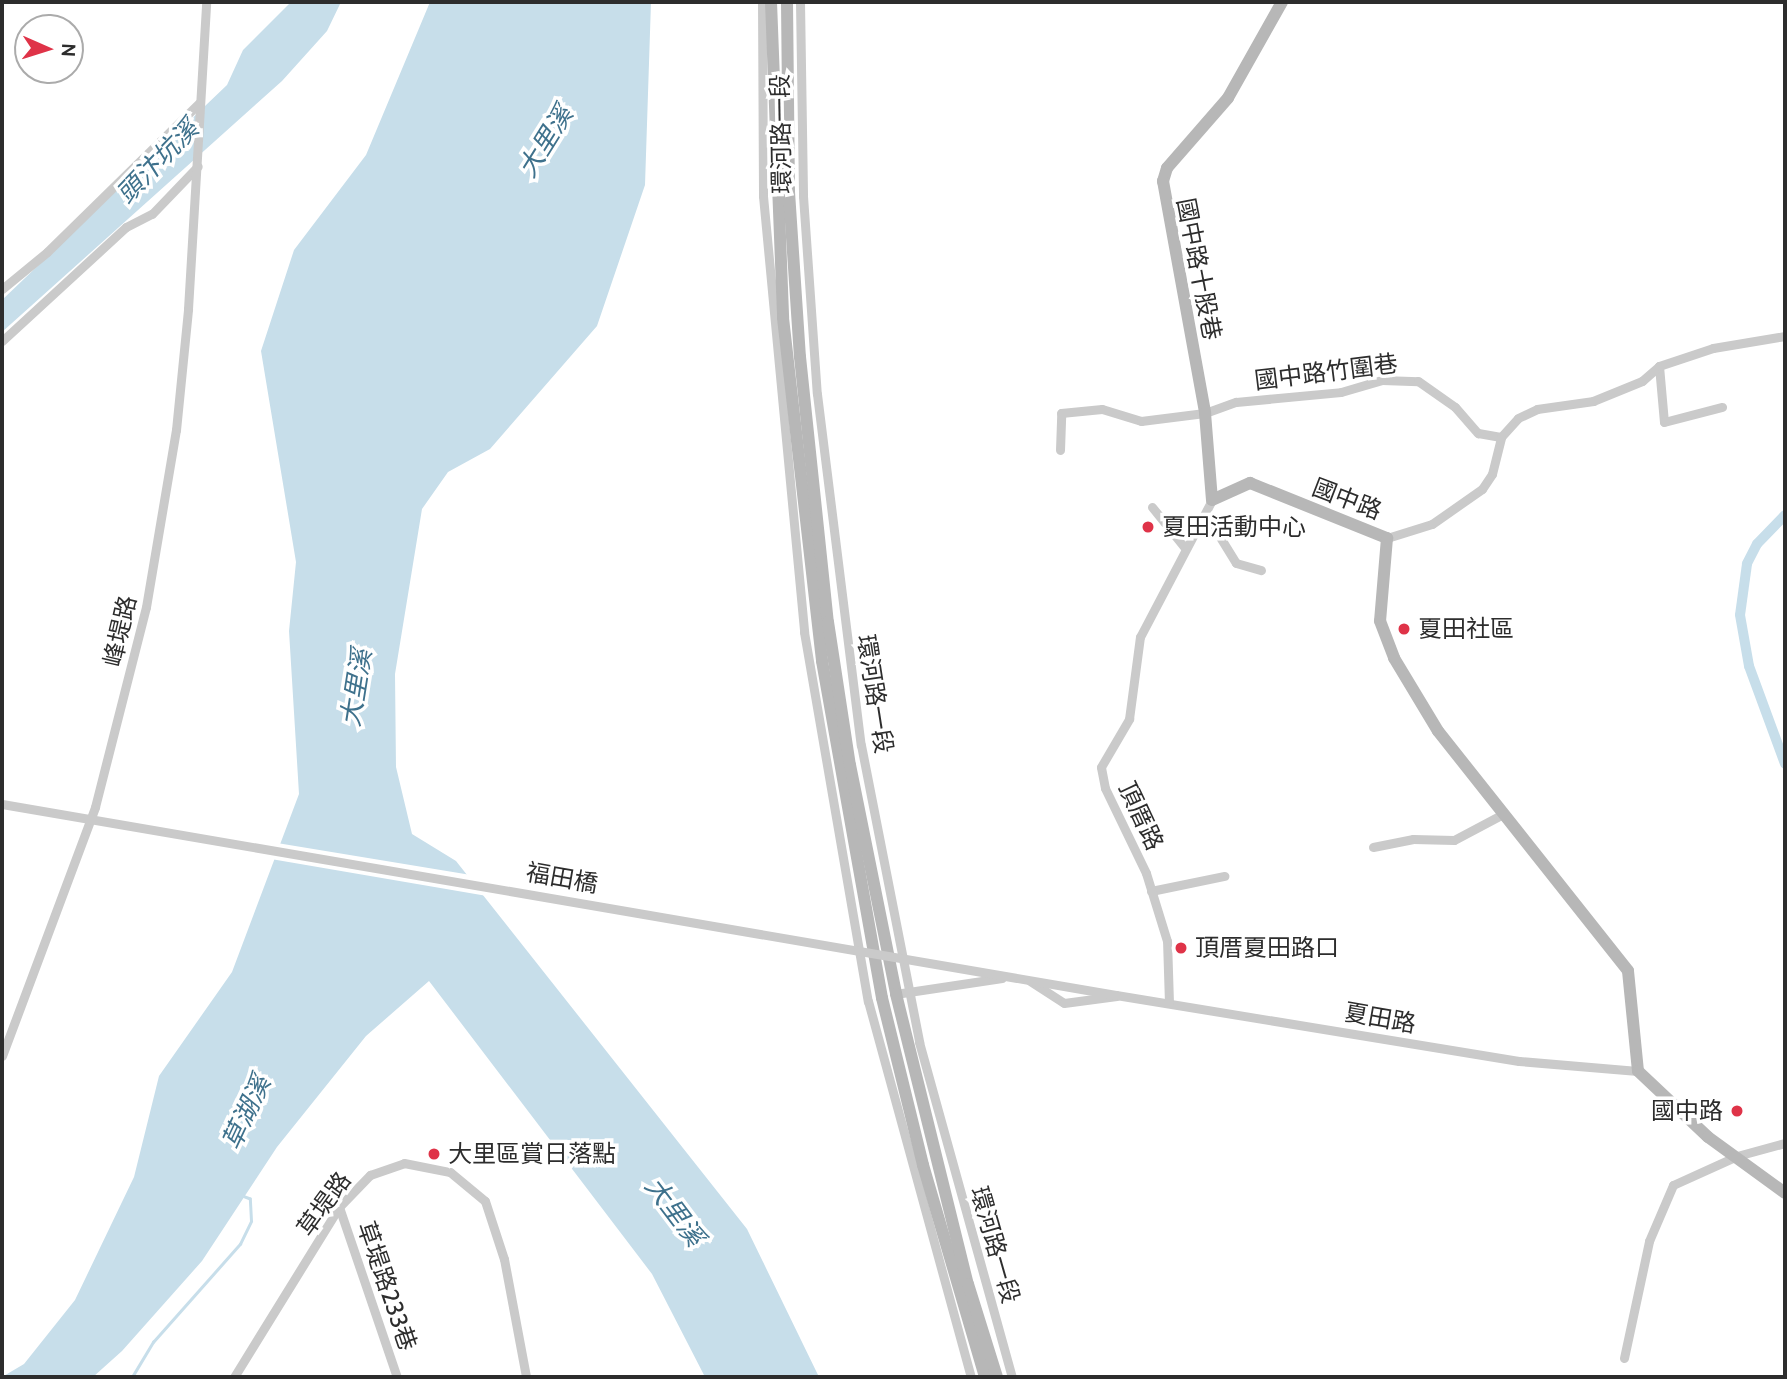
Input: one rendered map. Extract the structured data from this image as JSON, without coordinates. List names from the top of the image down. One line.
{"streets":{"street":["環河路一段","國中路十股巷","國中路竹圍巷","國中路","峰堤路","頂厝路","福田橋","夏田路","草堤路","草堤路233巷"]},"crossings":[["國中路十股巷","國中路竹圍巷"],["國中路","頂厝路"],["國中路","夏田路"],["頂厝路","夏田路"],["福田橋","夏田路"],["草堤路","草堤路233巷"]],"water":["大里溪","頭汴坑溪","草湖溪"],"places":["夏田活動中心","夏田社區","頂厝夏田路口","國中路","大里區賞日落點"],"north":"right"}
